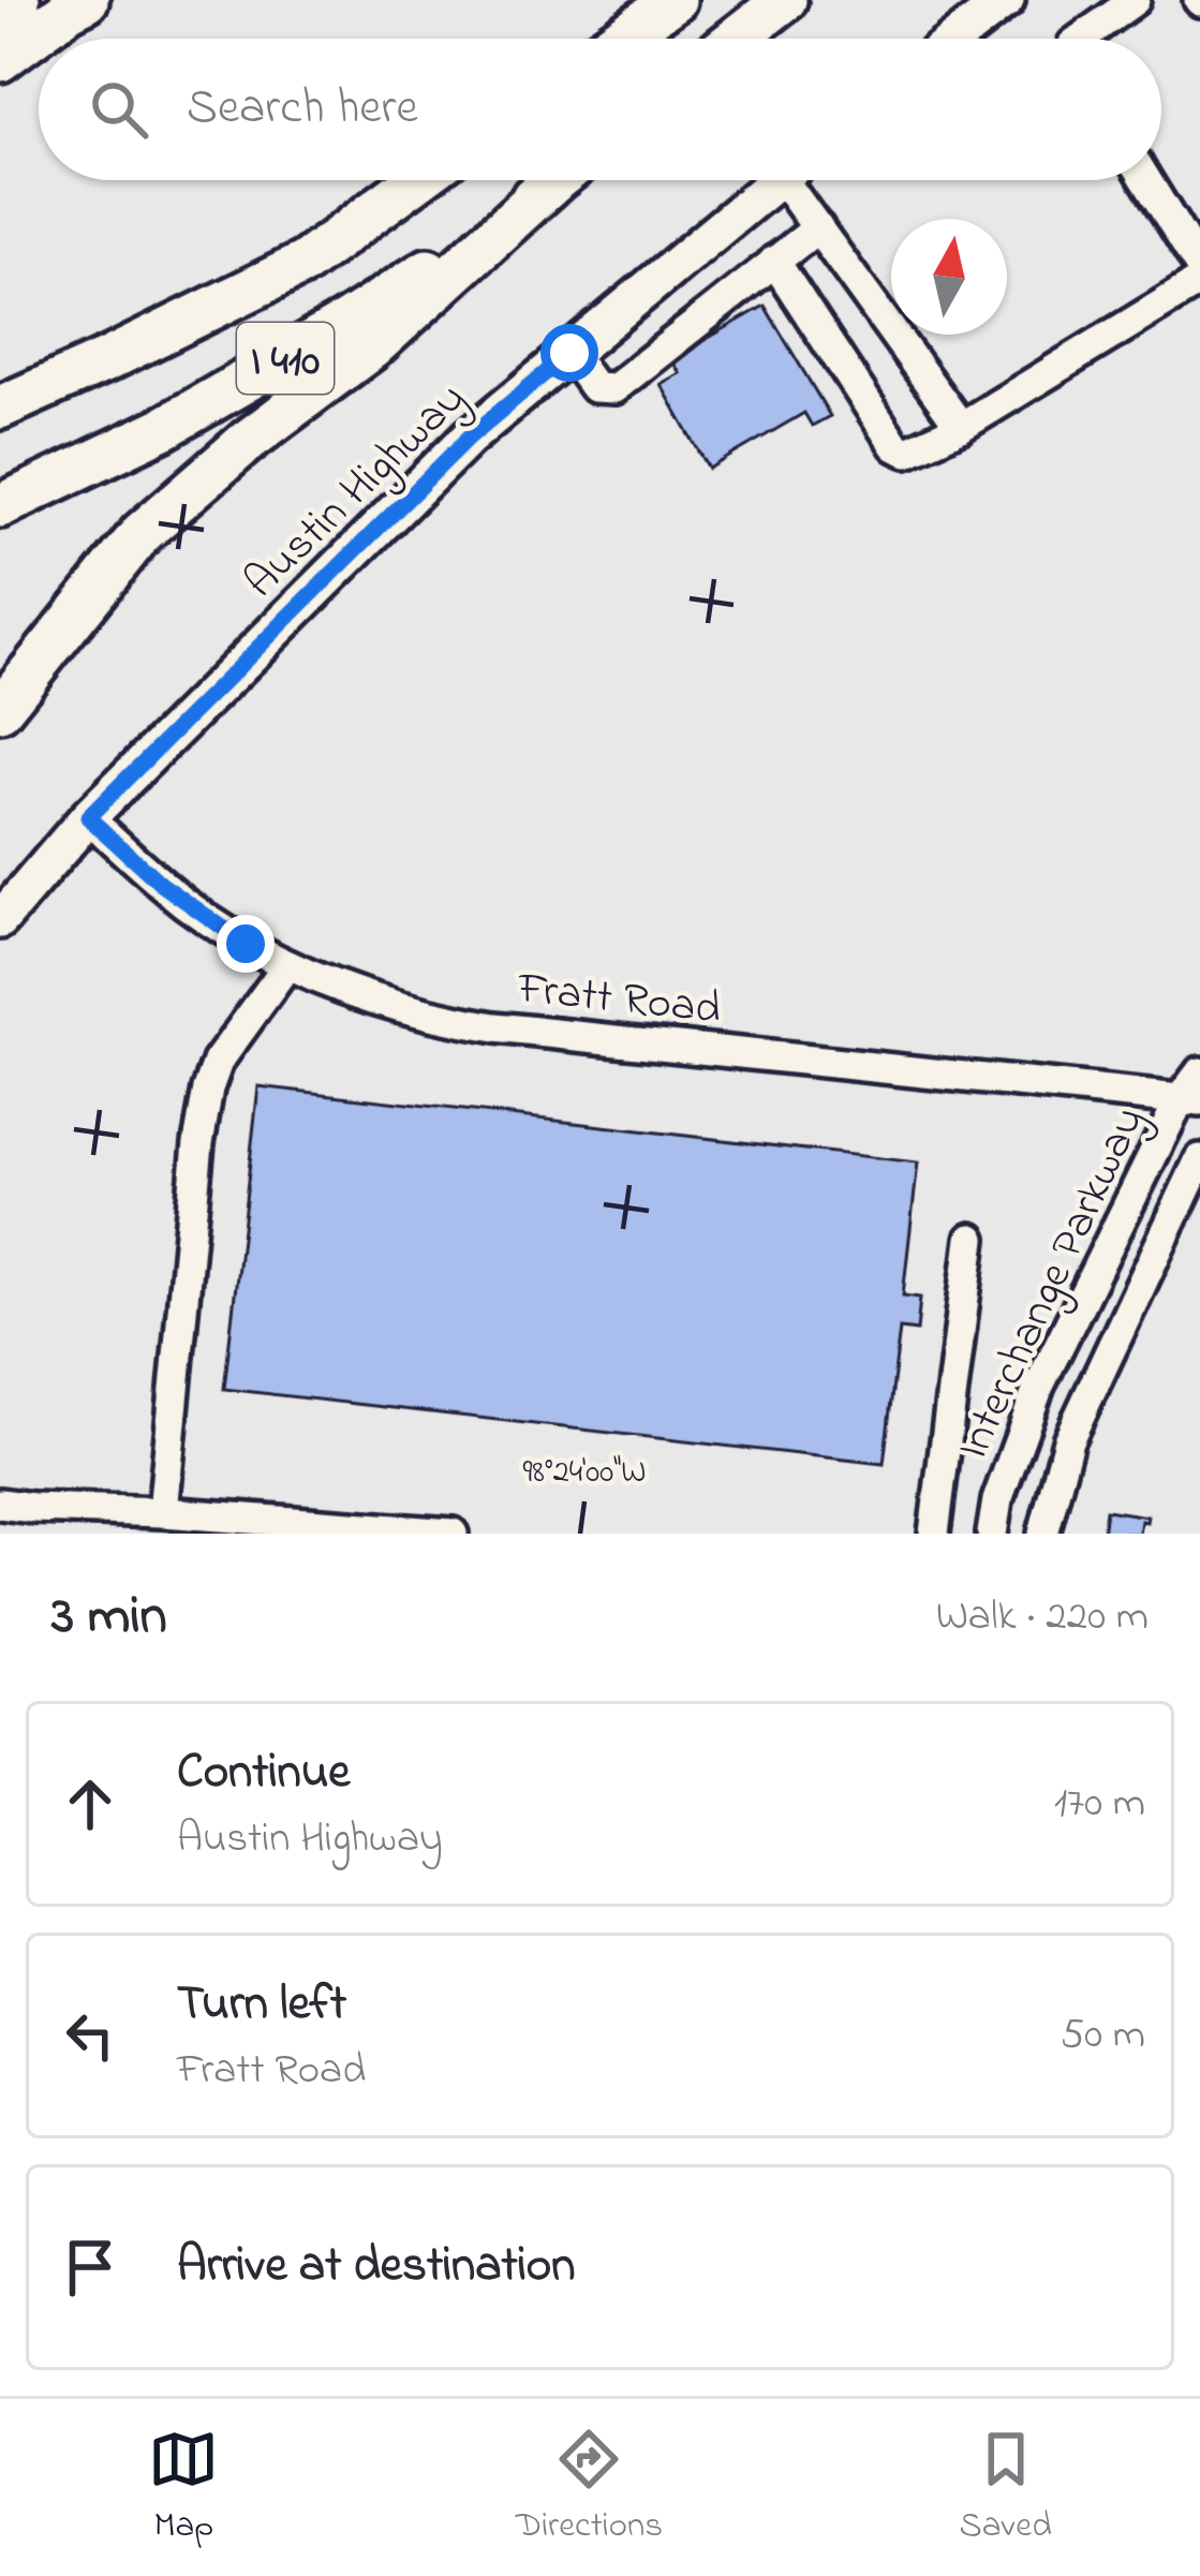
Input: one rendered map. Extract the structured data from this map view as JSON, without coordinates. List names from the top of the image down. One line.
{"streets":{"highway":["I 410"],"main road":["Austin Highway"],"street":["Fratt Road","Interchange Parkway"]},"crossings":[["Austin Highway","Fratt Road"],["Fratt Road","Interchange Parkway"]],"north":"top","page":{"search":"Search here","heading":["3 min","Walk · 220 m"],"list":[["Continue","Austin Highway","170 m"],["Turn left","Fratt Road","50 m"],"Arrive at destination"],"nav":["Map","Directions","Saved"]},"coordinates":["98°24'00\"W"]}
